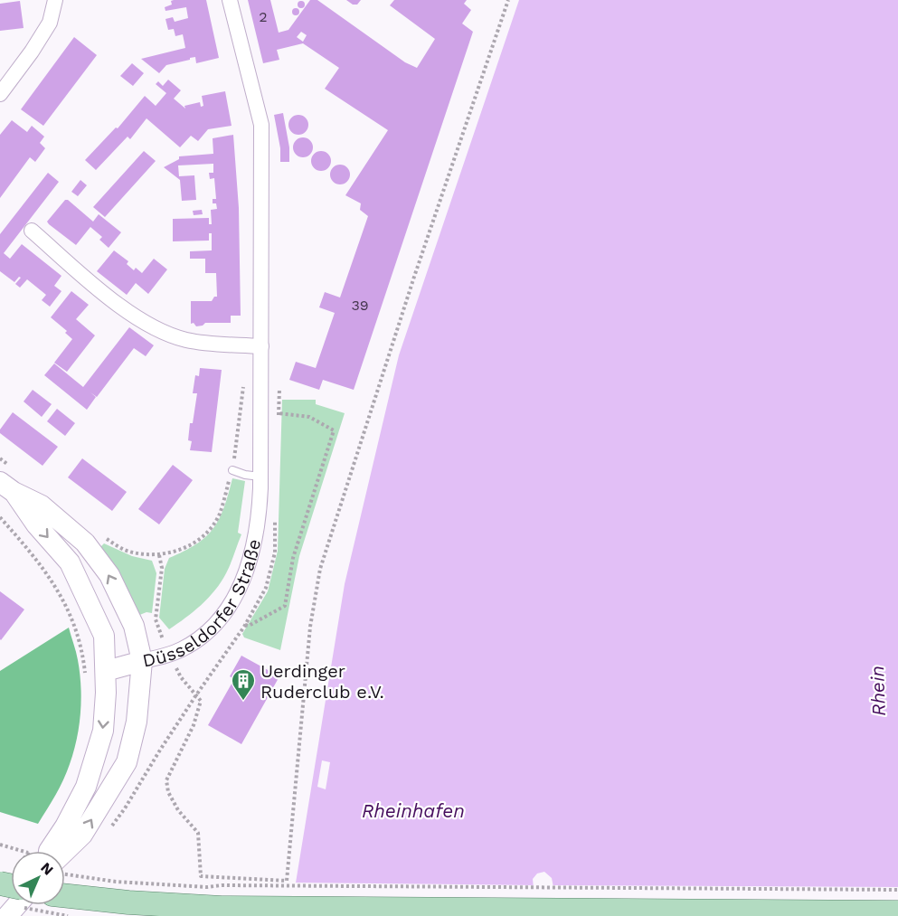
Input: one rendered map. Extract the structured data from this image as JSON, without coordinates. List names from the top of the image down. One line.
{"streets":{"main road":["Düsseldorfer Straße"]},"water":["Rhein","Rheinhafen"],"places":{"building":["Uerdinger Ruderclub e.V."]},"house_numbers":["2","39"],"north":"top right"}
